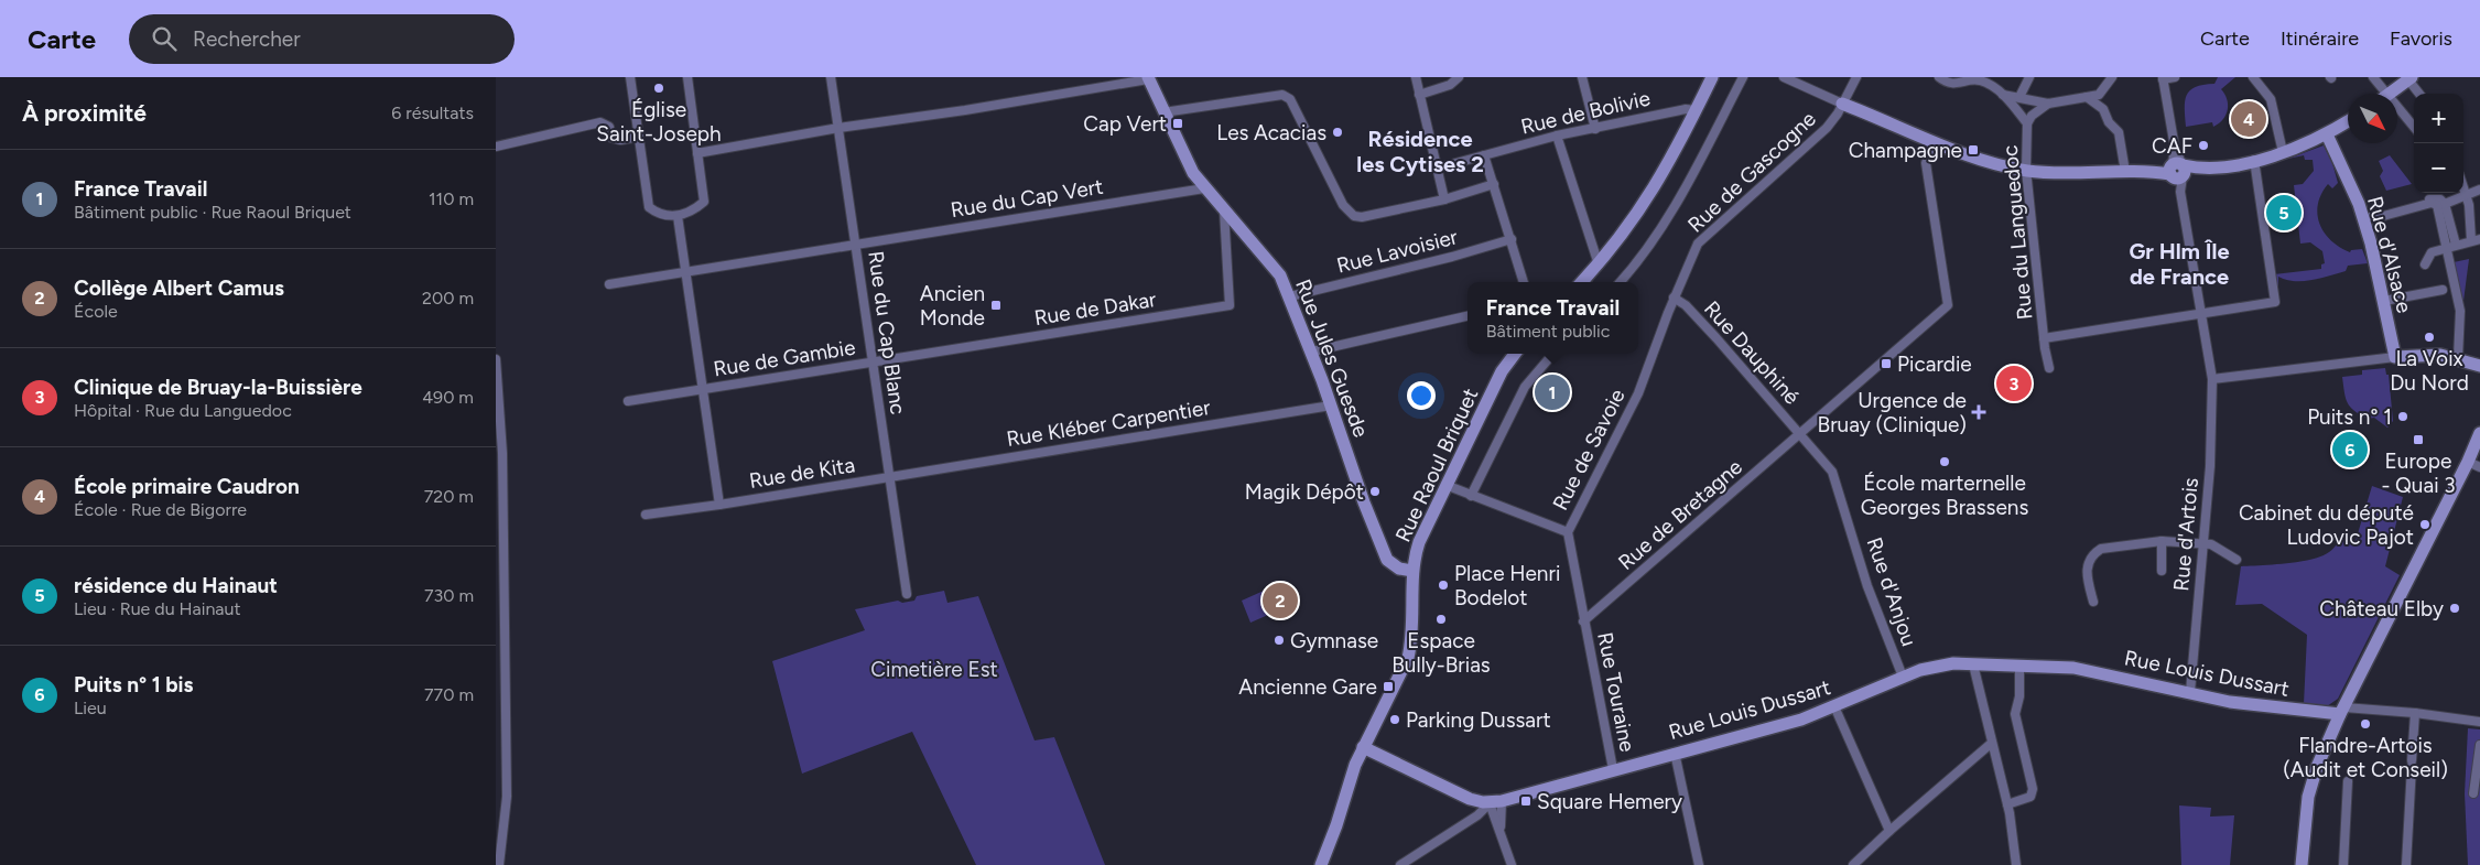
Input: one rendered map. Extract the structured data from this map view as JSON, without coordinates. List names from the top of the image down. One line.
{"streets":{"street":["Rue de Bolivie","Rue de Gascogne","Rue du Cap Vert","Rue du Languedoc","Rue Lavoisier","Rue d'Alsace","Rue de Dakar","Rue du Cap Blanc","Rue Dauphiné","Rue de Gambie","Rue Jules Guesde","Rue Kléber Carpentier","Rue de Savoie","Rue Raoul Briquet","Rue de Kita","Rue de Bretagne","Rue d'Artois","Rue d'Anjou","Rue Louis Dussart","Rue Touraine"]},"crossings":[["Rue de Gascogne","Rue Dauphiné"],["Rue de Gascogne","Rue de Savoie"],["Rue du Cap Vert","Rue du Cap Blanc"],["Rue du Cap Vert","Rue Jules Guesde"],["Rue Lavoisier","Rue Jules Guesde"],["Rue de Dakar","Rue du Cap Blanc"],["Rue de Dakar","Rue de Gambie"],["Rue de Dakar","Rue Jules Guesde"],["Rue du Cap Blanc","Rue de Gambie"],["Rue du Cap Blanc","Rue Kléber Carpentier"],["Rue du Cap Blanc","Rue de Kita"],["Rue Dauphiné","Rue de Savoie"],["Rue Dauphiné","Rue de Bretagne"],["Rue Dauphiné","Rue d'Anjou"],["Rue Jules Guesde","Rue Kléber Carpentier"],["Rue Jules Guesde","Rue Raoul Briquet"],["Rue Kléber Carpentier","Rue de Kita"],["Rue de Savoie","Rue de Bretagne"],["Rue de Savoie","Rue Touraine"],["Rue de Bretagne","Rue d'Anjou"],["Rue de Bretagne","Rue Touraine"],["Rue d'Artois","Rue Louis Dussart"],["Rue d'Anjou","Rue Louis Dussart"],["Rue Louis Dussart","Rue Touraine"]],"districts":["Résidence les Cytises 2","Gr Hlm Île de France"],"parks":["Cimetière Est"],"places":{"other":["Église Saint-Joseph","Les Acacias","CAF","La Voix Du Nord","Puits n° 1","École marternelle Georges Brassens","Magik Dépôt","Cabinet du député Ludovic Pajot","Place Henri Bodelot","Château Elby","Espace Bully-Brias","Gymnase","Parking Dussart","Flandre-Artois (Audit et Conseil)"],"transit":["Cap Vert","Champagne","Ancien Monde","Picardie","Europe - Quai 3","Ancienne Gare","Square Hemery"],"health":["Urgence de Bruay (Clinique)"]},"north":"bottom right","page":{"header":"Carte","search":"Rechercher","nav":["Carte","Itinéraire","Favoris"],"heading":["À proximité","6 résultats"],"map_buttons":["+","−"],"pins":["4","5","3","1","6","2"],"list":[{"mark":"1","name":"France Travail","note":"Bâtiment public · Rue Raoul Briquet","value":"110 m"},{"mark":"2","name":"Collège Albert Camus","note":"École","value":"200 m"},{"mark":"3","name":"Clinique de Bruay-la-Buissière","note":"Hôpital · Rue du Languedoc","value":"490 m"},{"mark":"4","name":"École primaire Caudron","note":"École · Rue de Bigorre","value":"720 m"},{"mark":"5","name":"résidence du Hainaut","note":"Lieu · Rue du Hainaut","value":"730 m"},{"mark":"6","name":"Puits n° 1 bis","note":"Lieu","value":"770 m"}],"popup":["France Travail","Bâtiment public"]}}
